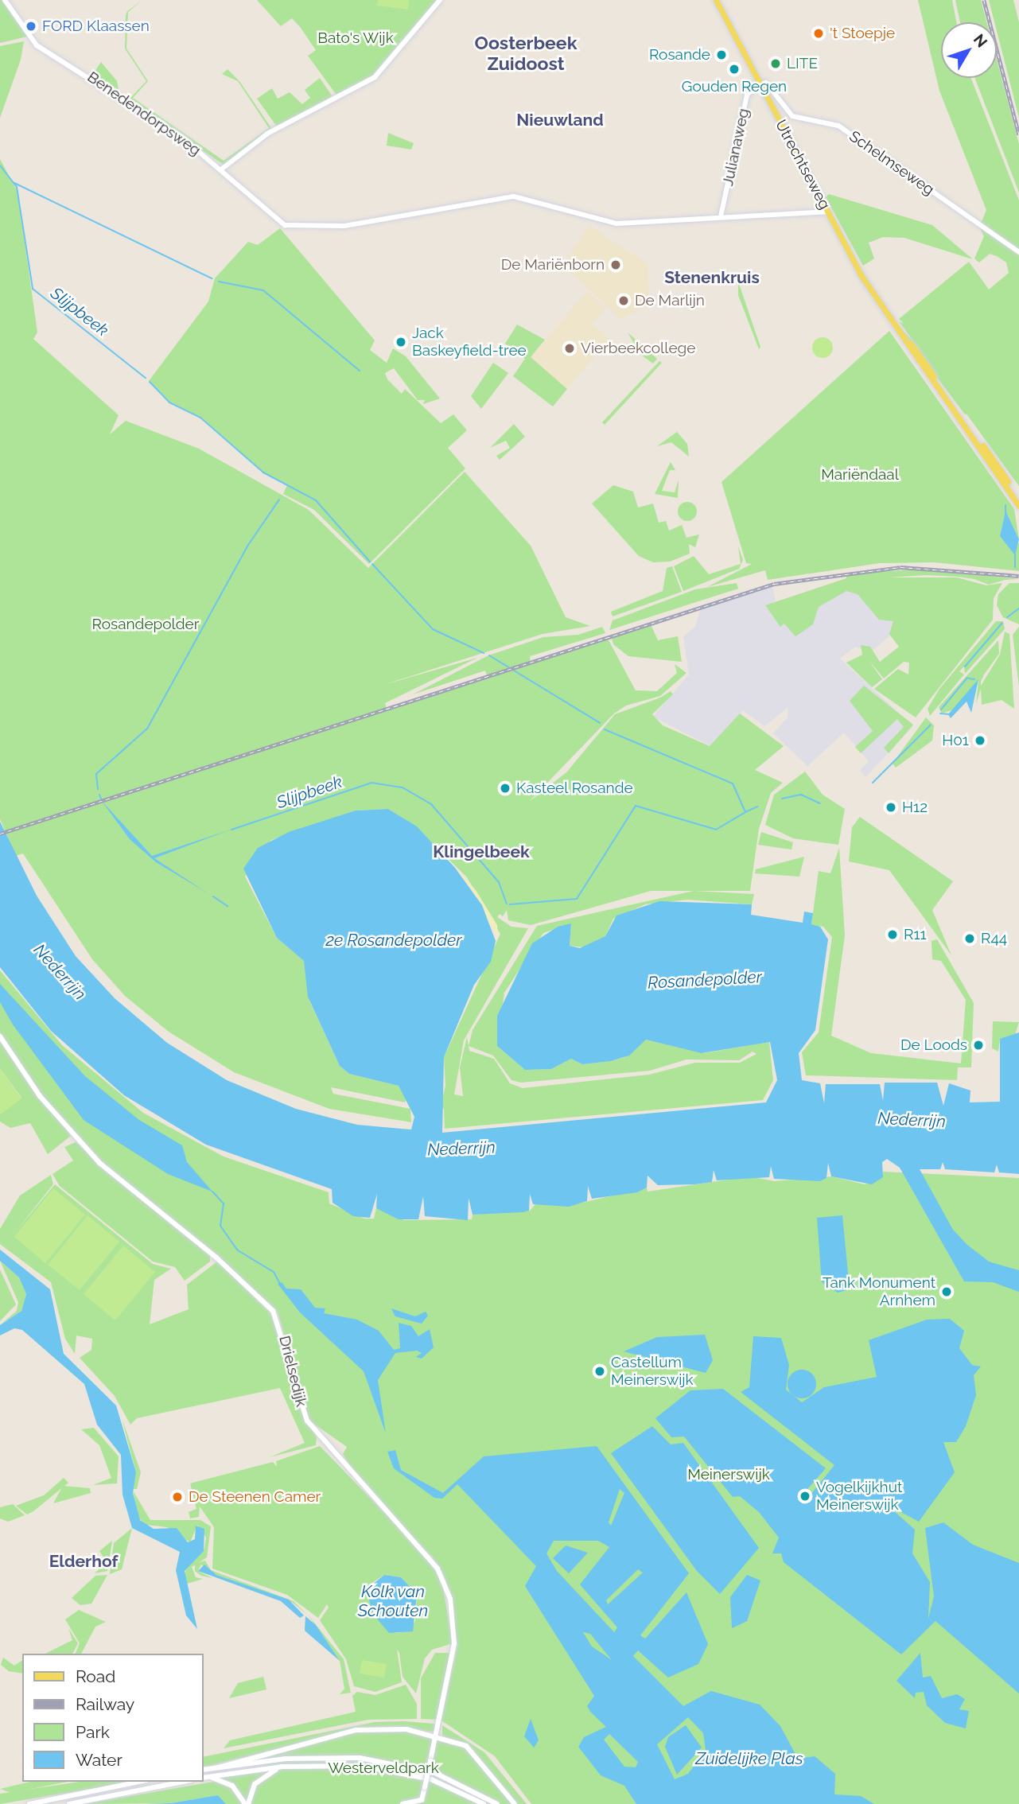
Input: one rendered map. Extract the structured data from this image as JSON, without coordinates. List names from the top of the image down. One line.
{"streets":{"main road":["Utrechtseweg"],"street":["Benedendorpsweg","Julianaweg","Schelmseweg","Drielsedijk"]},"crossings":[["Benedendorpsweg","Julianaweg"],["Julianaweg","Schelmseweg"],["Julianaweg","Utrechtseweg"],["Schelmseweg","Utrechtseweg"]],"districts":["Oosterbeek Zuidoost","Nieuwland","Stenenkruis","Klingelbeek","Elderhof"],"water":["Slijpbeek","2e Rosandepolder","Nederrijn","Rosandepolder","Kolk van Schouten","Zuidelijke Plas"],"parks":["Bato's Wijk","Mariëndaal","Rosandepolder","Meinerswijk","Westerveldpark"],"places":["FORD Klaassen","'t Stoepje","Rosande","LITE","Gouden Regen","De Mariënborn","De Marlijn","Jack Baskeyfield-tree","Vierbeekcollege","H01","Kasteel Rosande","H12","R11","R44","De Loods","Tank Monument Arnhem","Castellum Meinerswijk","Vogelkijkhut Meinerswijk","De Steenen Camer"],"legend":["Road","Railway","Park","Water"],"north":"top right"}
